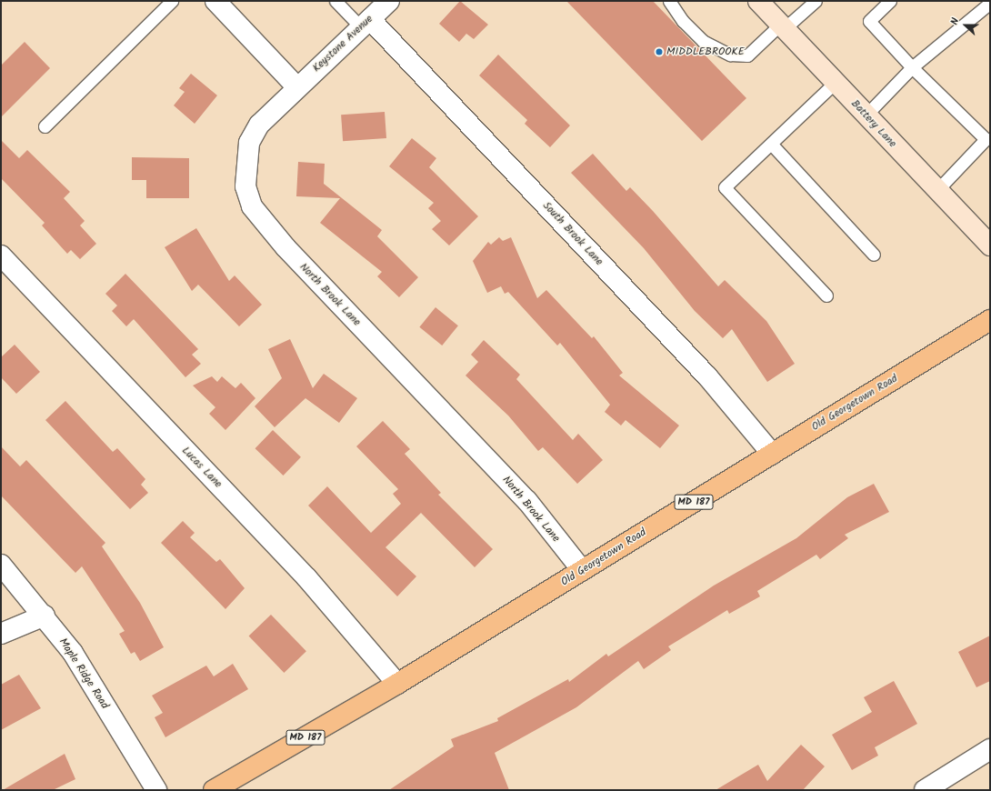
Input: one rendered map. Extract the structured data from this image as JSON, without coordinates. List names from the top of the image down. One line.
{"streets":{"main road":["Old Georgetown Road","MD 187"],"street":["Keystone Avenue","Battery Lane","South Brook Lane","North Brook Lane","Lucas Lane","Maple Ridge Road"]},"crossings":[["Keystone Avenue","South Brook Lane"],["Keystone Avenue","North Brook Lane"],["South Brook Lane","Old Georgetown Road"],["North Brook Lane","Old Georgetown Road"],["Old Georgetown Road","Lucas Lane"]],"places":["MIDDLEBROOKE"],"north":"left"}
